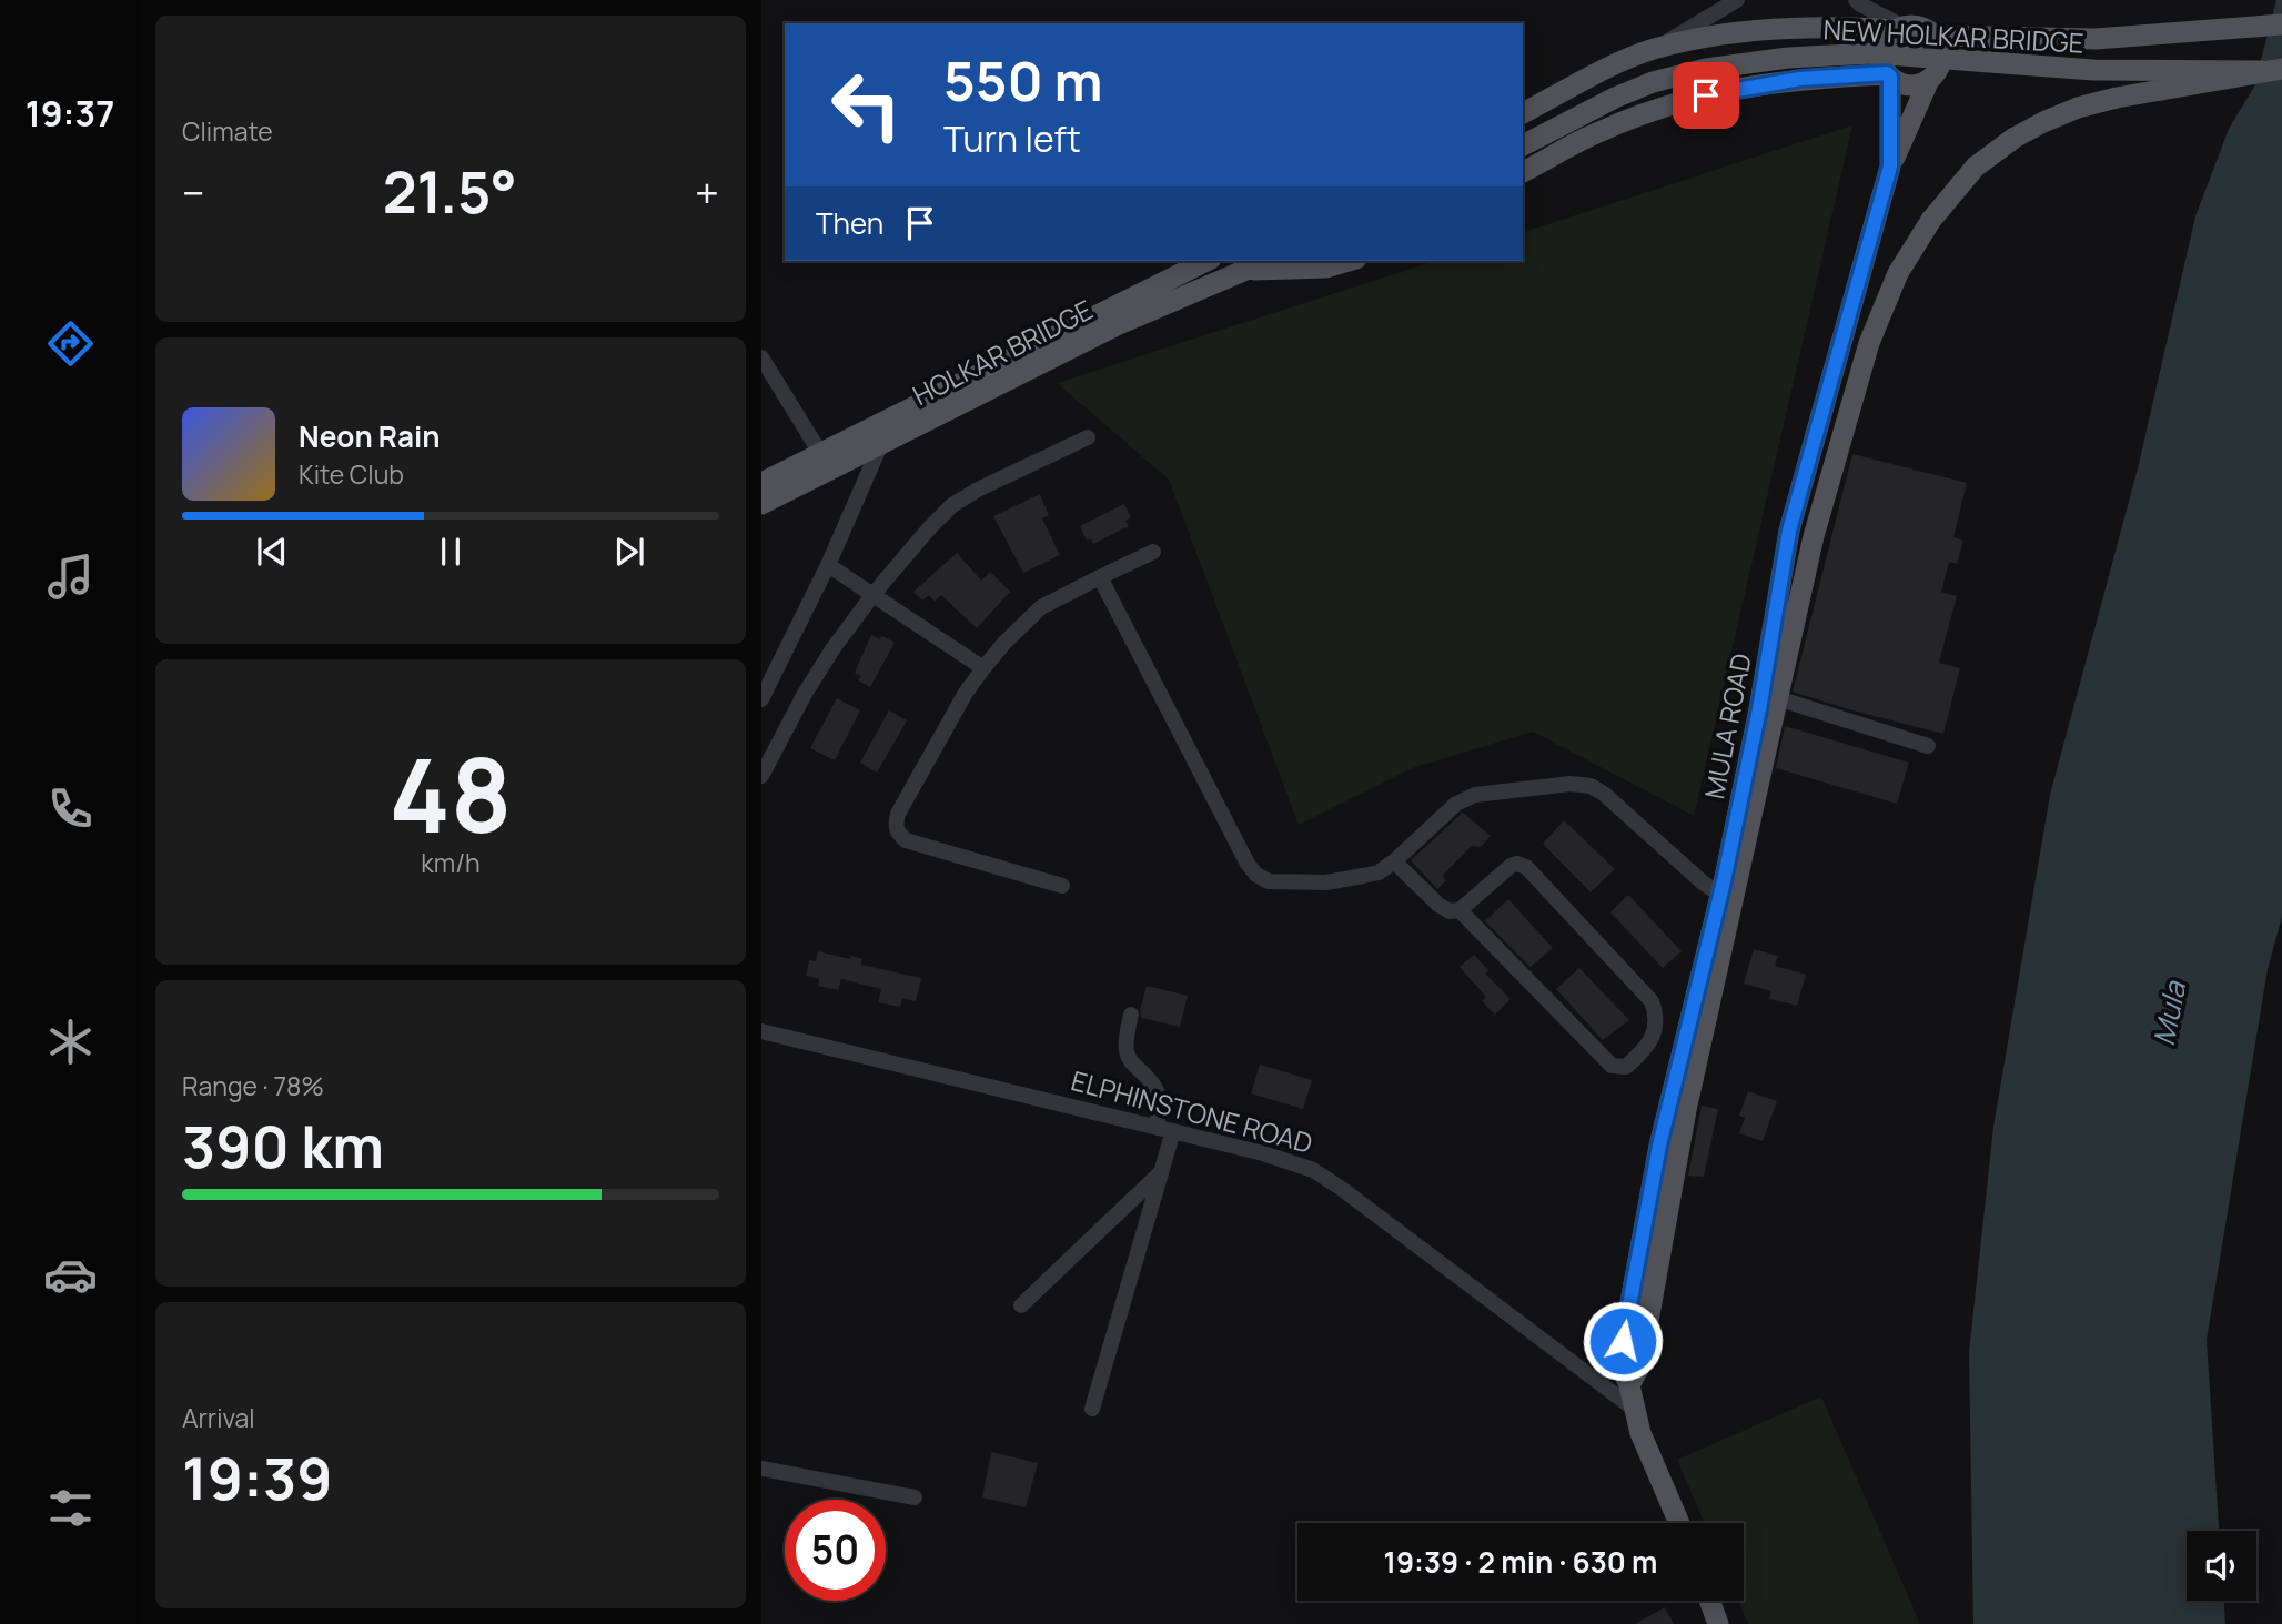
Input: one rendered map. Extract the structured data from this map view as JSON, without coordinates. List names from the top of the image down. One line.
{"streets":{"main road":["NEW HOLKAR BRIDGE","HOLKAR BRIDGE","MULA ROAD"],"street":["ELPHINSTONE ROAD"]},"crossings":[["NEW HOLKAR BRIDGE","MULA ROAD"],["MULA ROAD","ELPHINSTONE ROAD"]],"water":["Mula"],"page":{"tabs":"19:37","tile":["Climate",["48","km/h"],["Range · 78%","390 km"],["Arrival","19:39"]],"turn":["550 m","Turn left"],"heat":["−","21.5°","+"],"then":"Then","song":["Neon Rain","Kite Club"],"limit":"50","trip":"19:39 · 2 min · 630 m"}}
